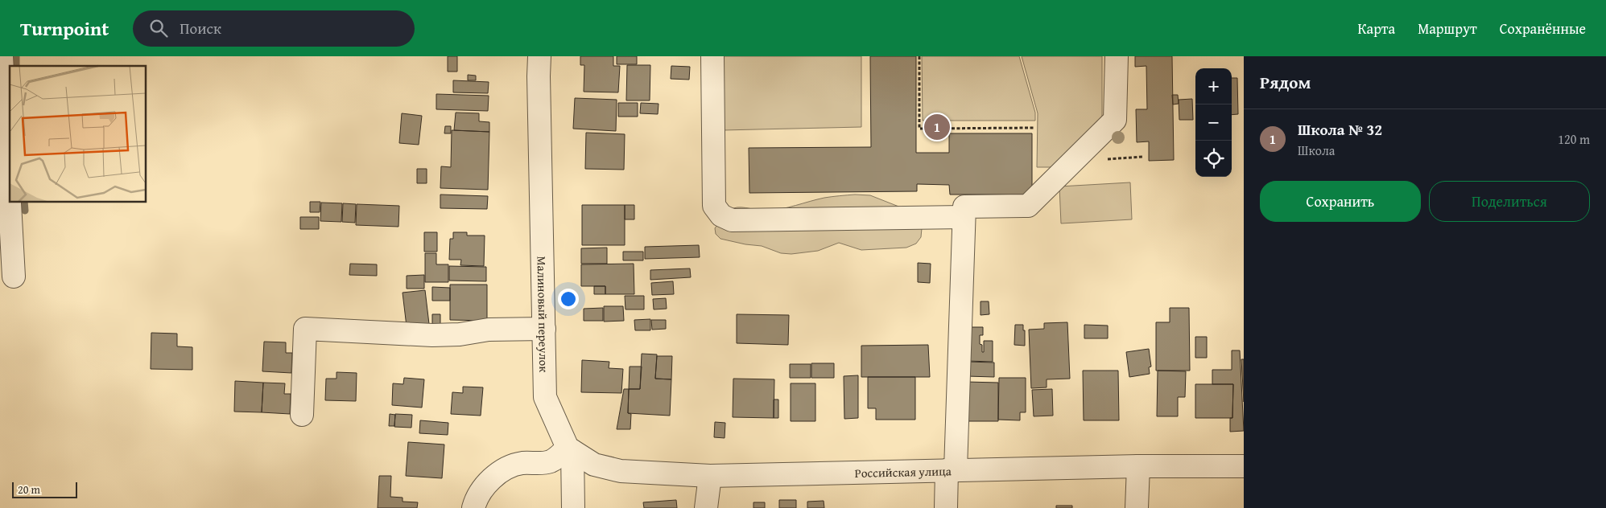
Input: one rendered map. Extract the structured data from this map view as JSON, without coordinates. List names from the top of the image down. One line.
{"streets":{"street":["Малиновый переулок","Российская улица"]},"crossings":[["Малиновый переулок","Российская улица"]],"scale_bar":"20 m","page":{"header":"Turnpoint","search":"Поиск","nav":["Карта","Маршрут","Сохранённые"],"heading":"Рядом","map_buttons":["+","−"],"list":[{"mark":"1","name":"Школа № 32","note":"Школа","value":"120 m"}],"pins":"1","buttons":["Сохранить","Поделиться"],"scale":"20 m"}}
